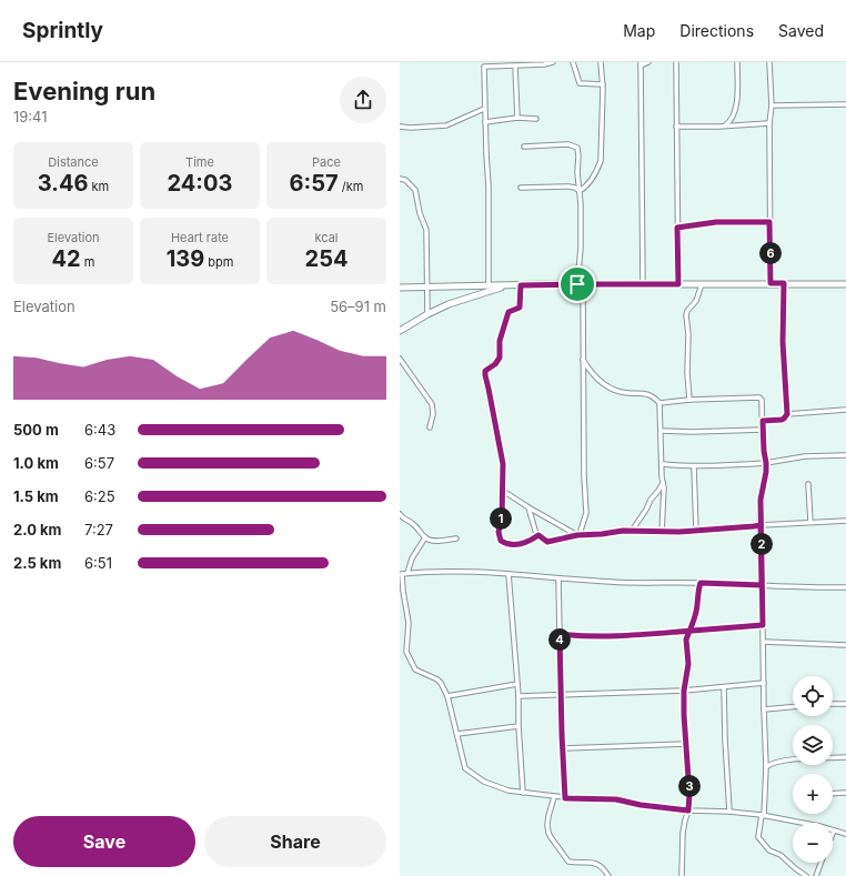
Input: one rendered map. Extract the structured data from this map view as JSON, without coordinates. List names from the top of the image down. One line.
{"page":{"header":"Sprintly","nav":["Map","Directions","Saved"],"heading":["Evening run","19:41"],"stats":[["Distance","3.46 km"],["Time","24:03"],["Pace","6:57 /km"],["Elevation","42 m"],["Heart rate","139 bpm"],["kcal","254"]],"pins":["6","1","2","4","3"],"chart":["Elevation","56–91 m"],"list":[{"name":"500 m","note":"6:43"},{"name":"1.0 km","note":"6:57"},{"name":"1.5 km","note":"6:25"},{"name":"2.0 km","note":"7:27"},{"name":"2.5 km","note":"6:51"}],"map_buttons":["+","−"],"buttons":["Save","Share"]}}
